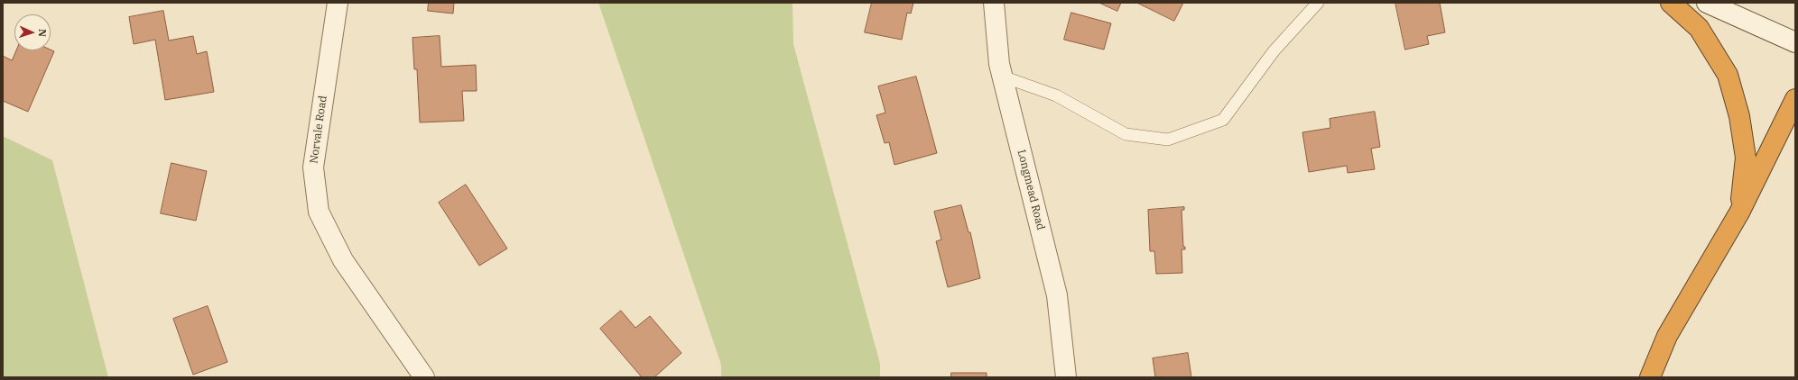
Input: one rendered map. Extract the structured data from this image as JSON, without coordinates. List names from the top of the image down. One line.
{"streets":{"street":["Norvale Road","Longmead Road"]},"north":"right"}
